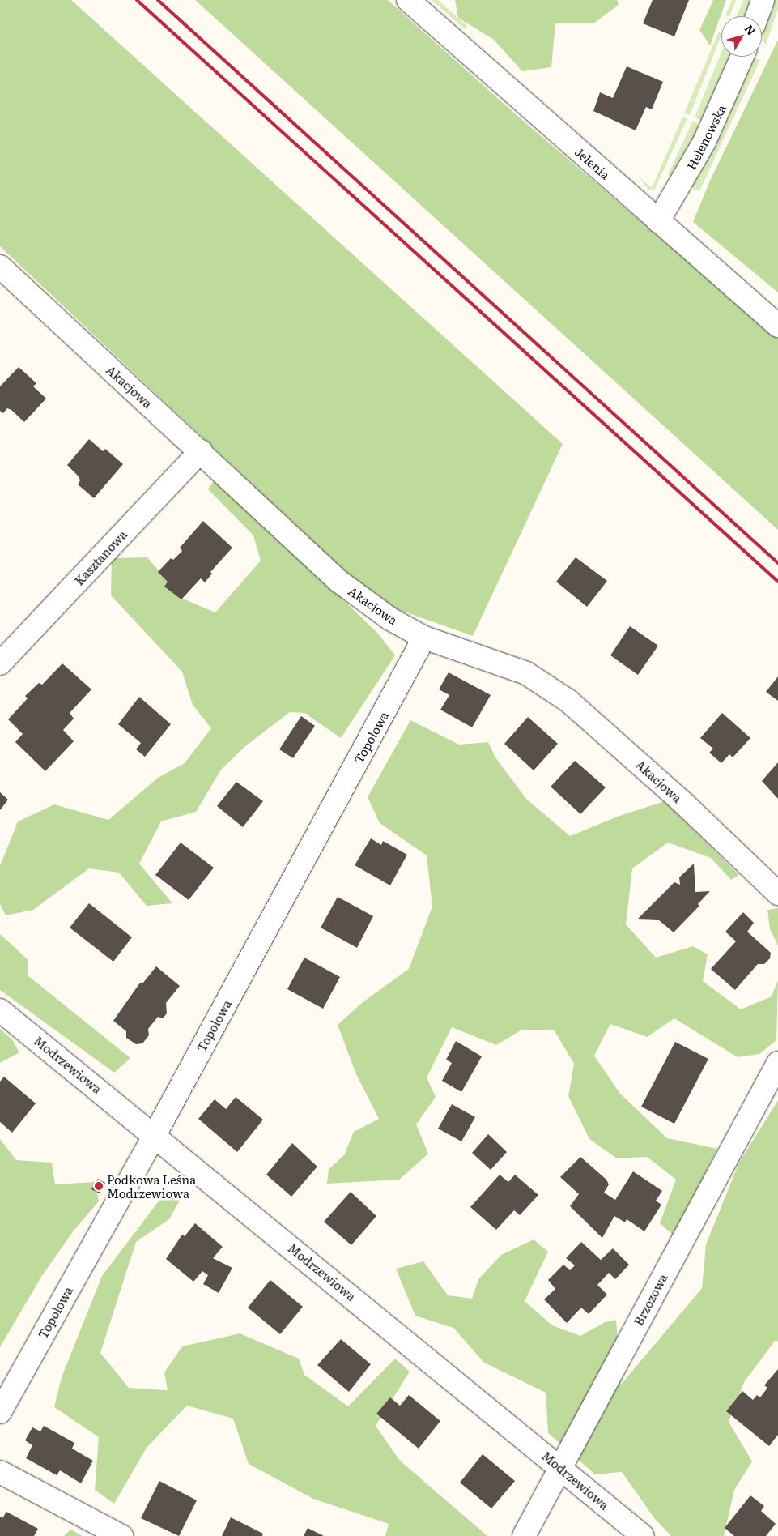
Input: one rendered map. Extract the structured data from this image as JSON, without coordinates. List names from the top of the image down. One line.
{"streets":{"street":["Helenowska","Jelenia","Akacjowa","Kasztanowa","Topolowa","Modrzewiowa","Brzozowa"]},"crossings":[["Helenowska","Jelenia"],["Akacjowa","Kasztanowa"],["Akacjowa","Topolowa"],["Topolowa","Modrzewiowa"],["Modrzewiowa","Brzozowa"]],"places":["Podkowa Leśna Modrzewiowa"],"north":"top right"}
